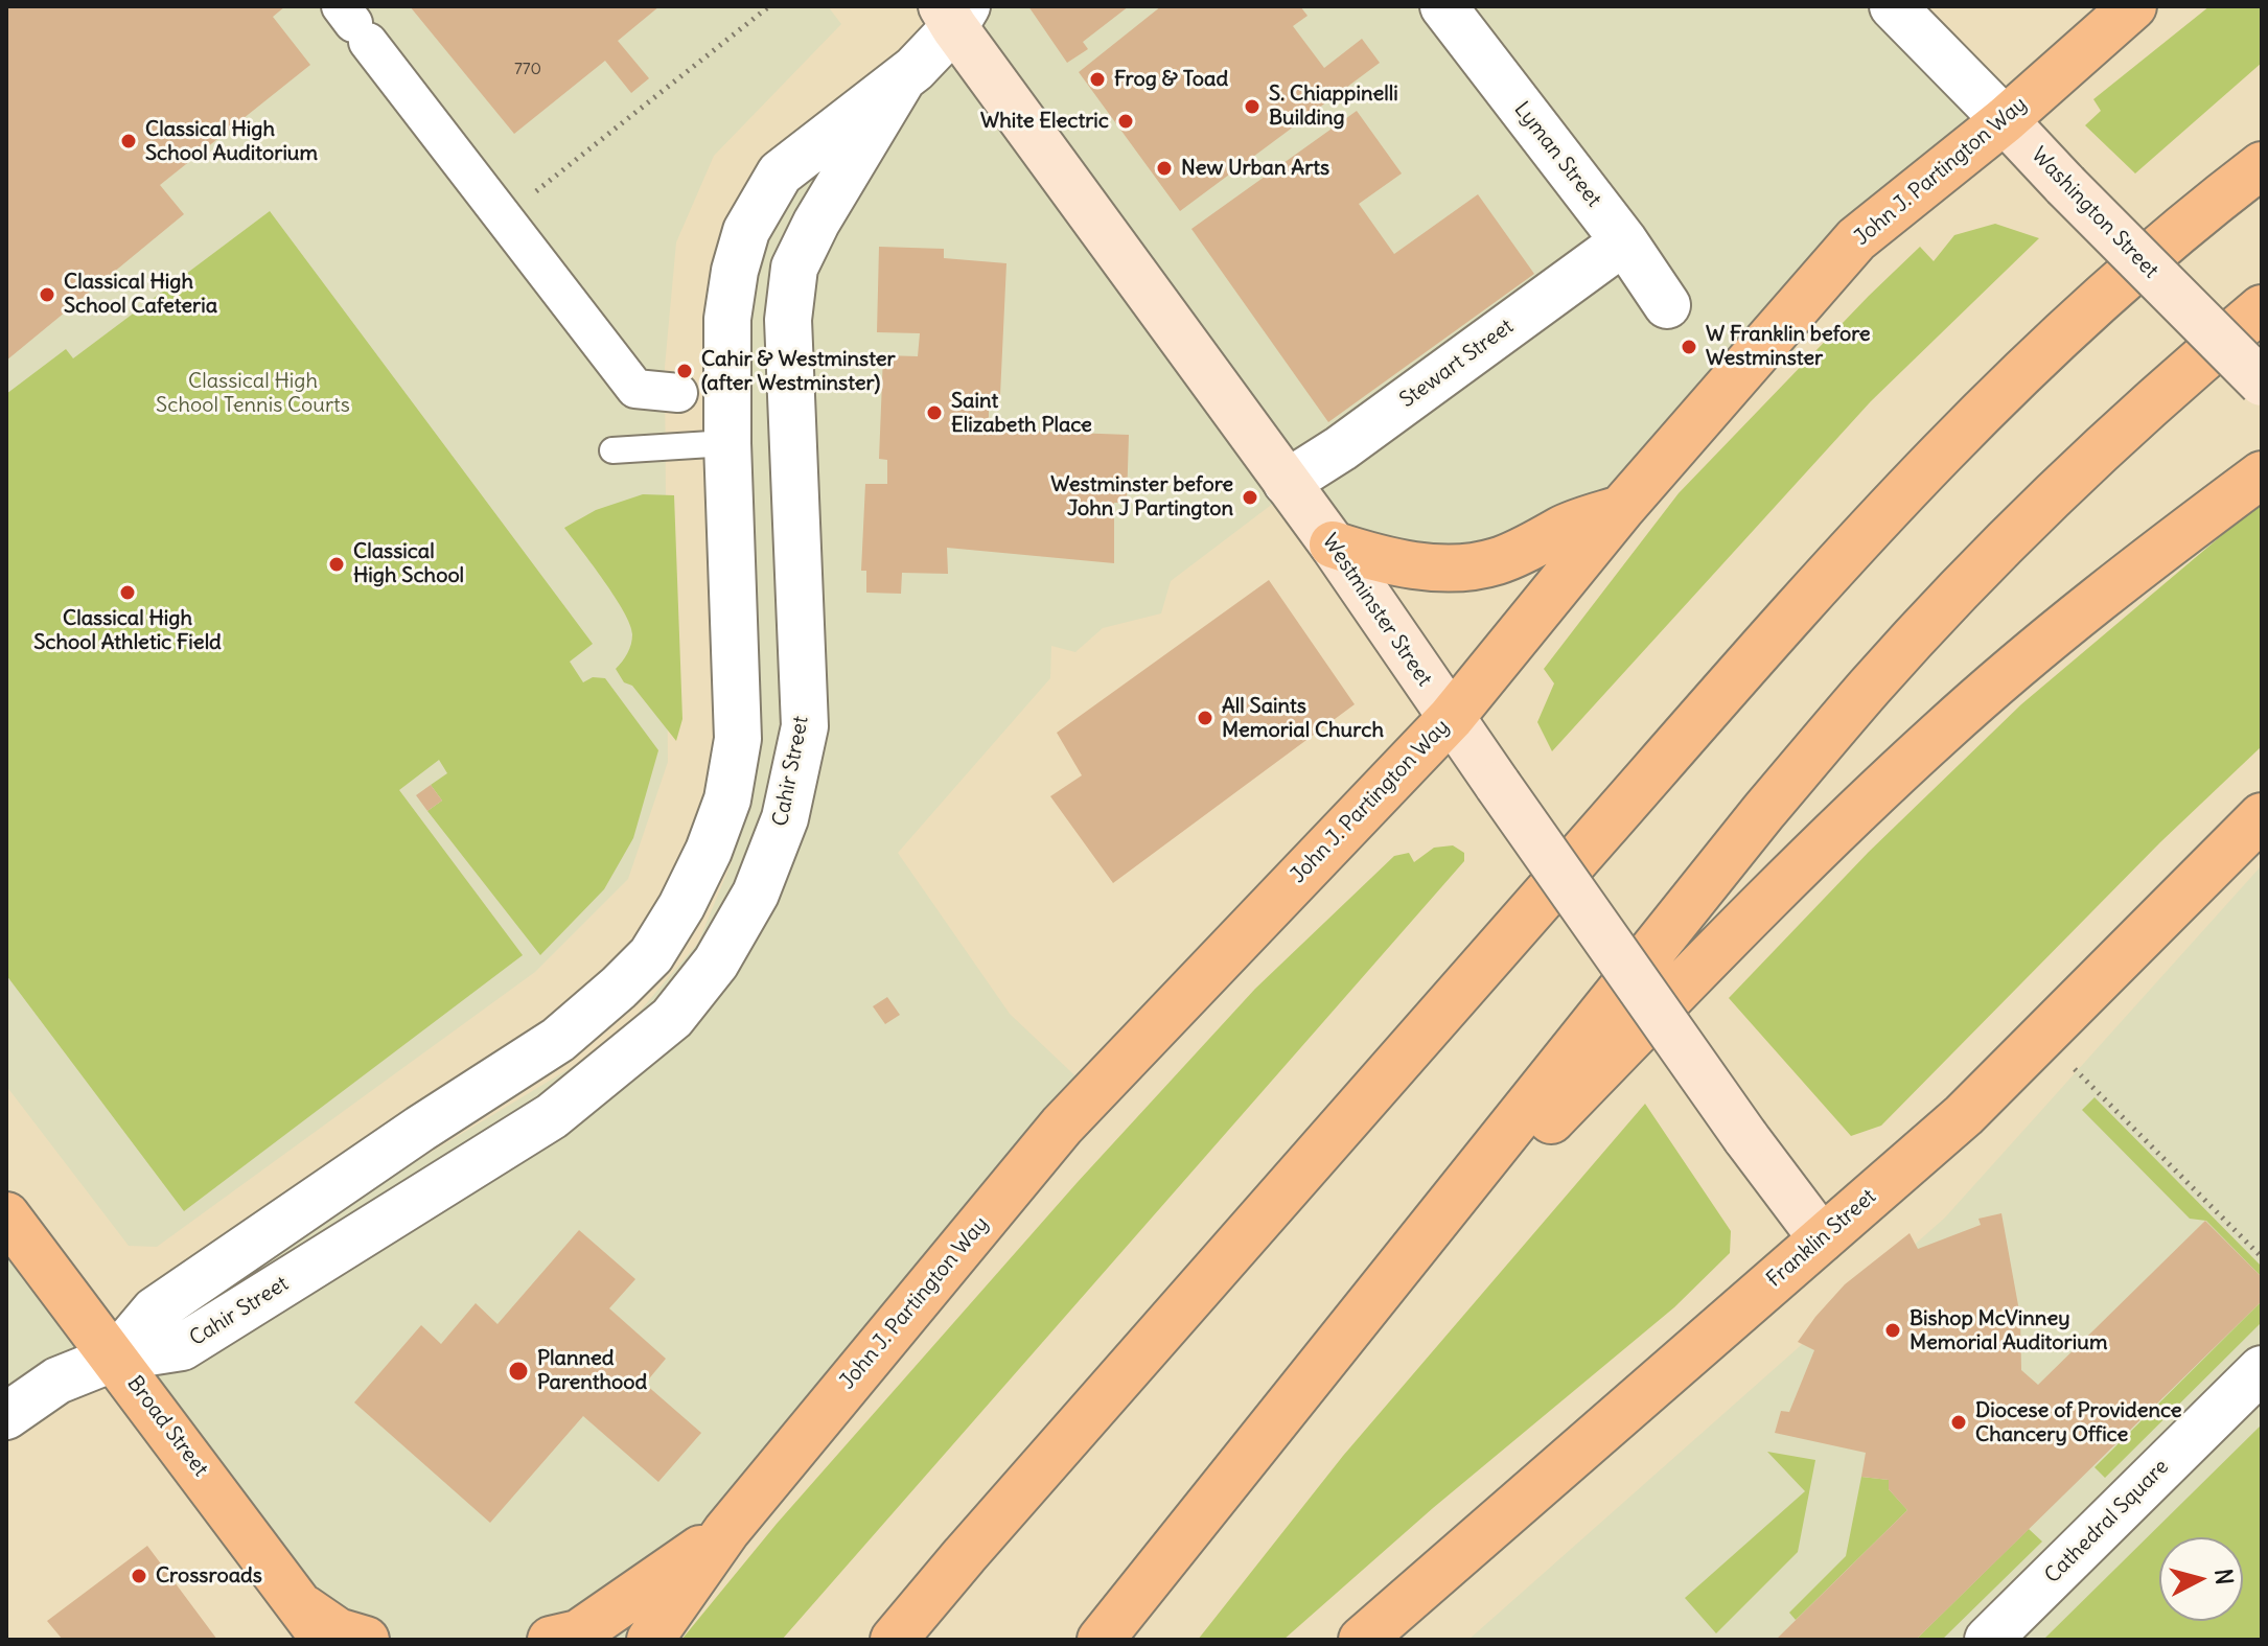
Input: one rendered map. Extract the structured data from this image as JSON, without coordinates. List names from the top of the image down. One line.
{"streets":{"main road":["John J. Partington Way","Washington Street","Westminster Street","Franklin Street","Broad Street"],"street":["Lyman Street","Stewart Street","Cahir Street","Cathedral Square"]},"crossings":[["Lyman Street","Stewart Street"],["John J. Partington Way","Washington Street"],["John J. Partington Way","Westminster Street"],["Stewart Street","Westminster Street"],["Westminster Street","Cahir Street"],["Westminster Street","Franklin Street"],["Cahir Street","Broad Street"]],"parks":["Classical High School Tennis Courts"],"places":["Frog & Toad","S. Chiappinelli Building","White Electric","Classical High School Auditorium","New Urban Arts","Classical High School Cafeteria","W Franklin before Westminster","Cahir & Westminster (after Westminster)","Saint Elizabeth Place","Westminster before John J Partington","Classical High School","Classical High School Athletic Field","All Saints Memorial Church","Bishop McVinney Memorial Auditorium","Planned Parenthood","Diocese of Providence Chancery Office","Crossroads"],"house_numbers":["770"],"north":"right"}
